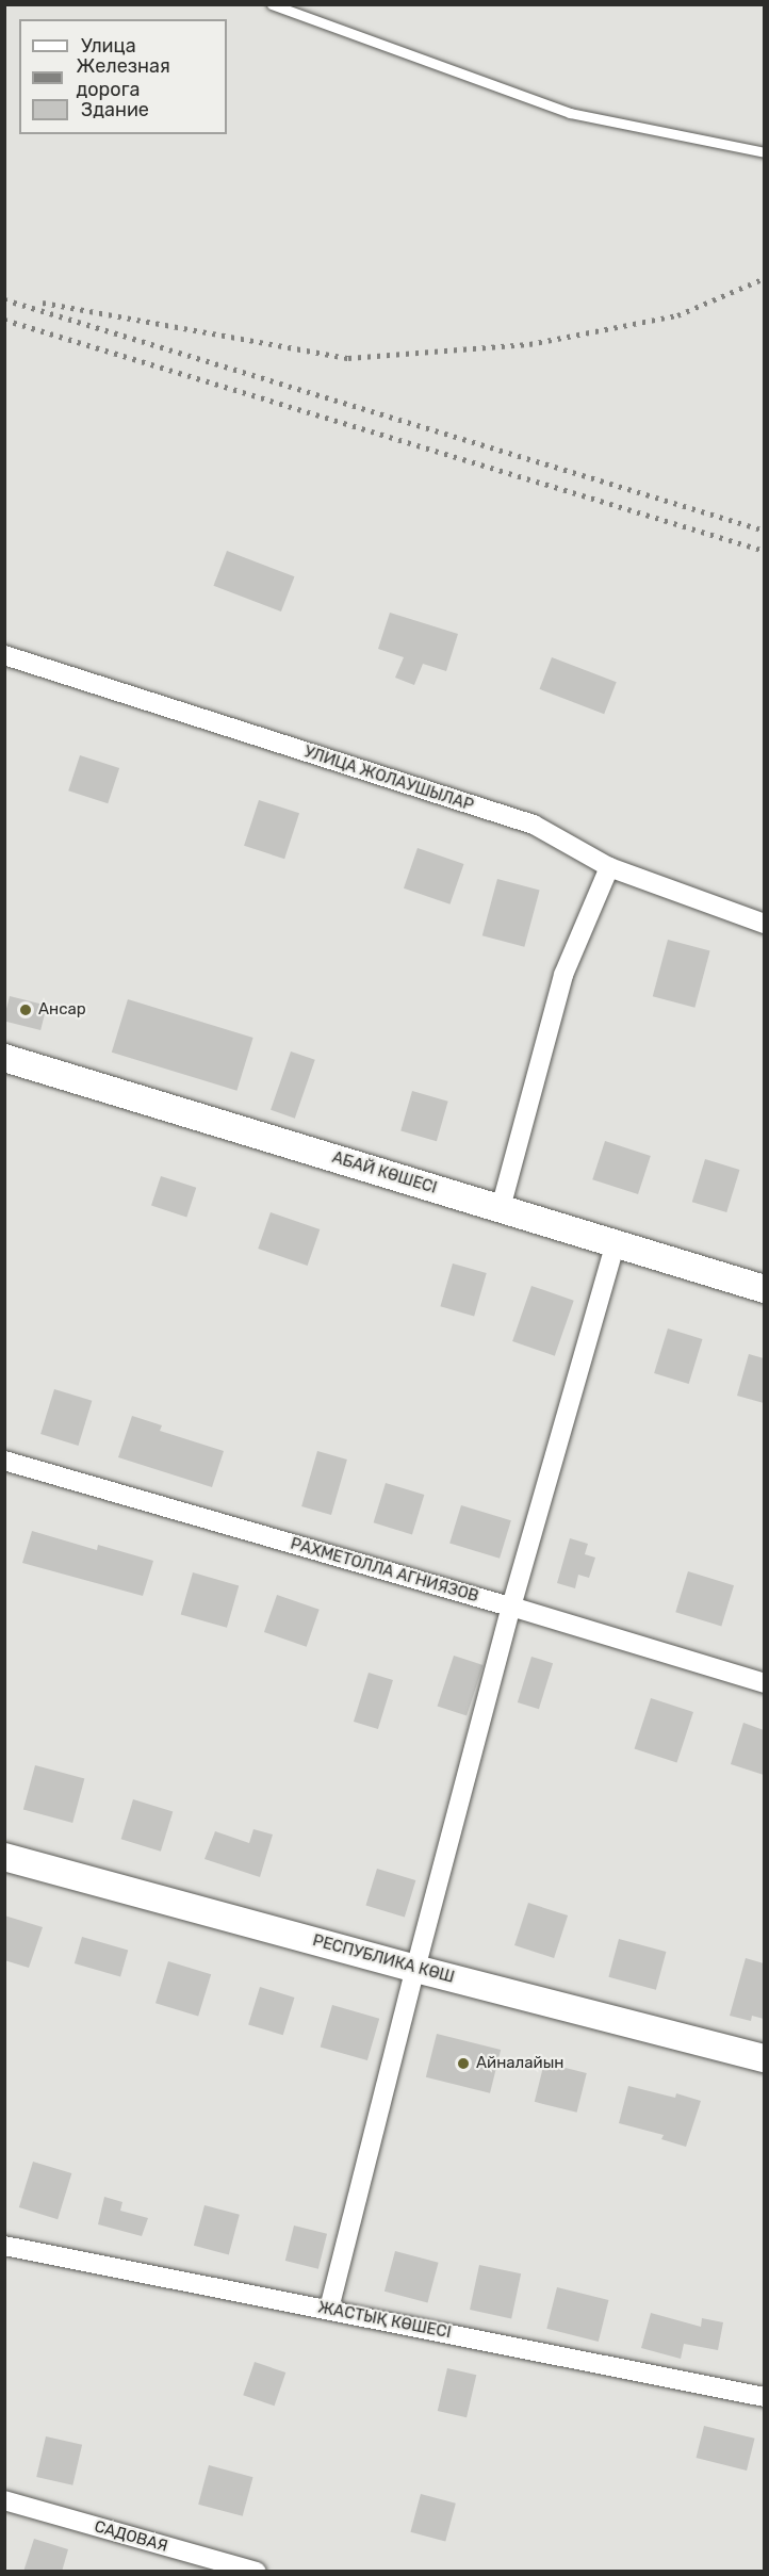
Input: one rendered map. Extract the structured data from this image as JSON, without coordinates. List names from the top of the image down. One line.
{"streets":{"main road":["АБАЙ КӨШЕСІ","РЕСПУБЛИКА КӨШ"],"street":["УЛИЦА ЖОЛАУШЫЛАР","РАХМЕТОЛЛА АГНИЯЗОВ","ЖАСТЫҚ КӨШЕСІ","САДОВАЯ"]},"places":["Ансар","Айналайын"],"legend":["Улица","Железная дорога","Здание"]}
